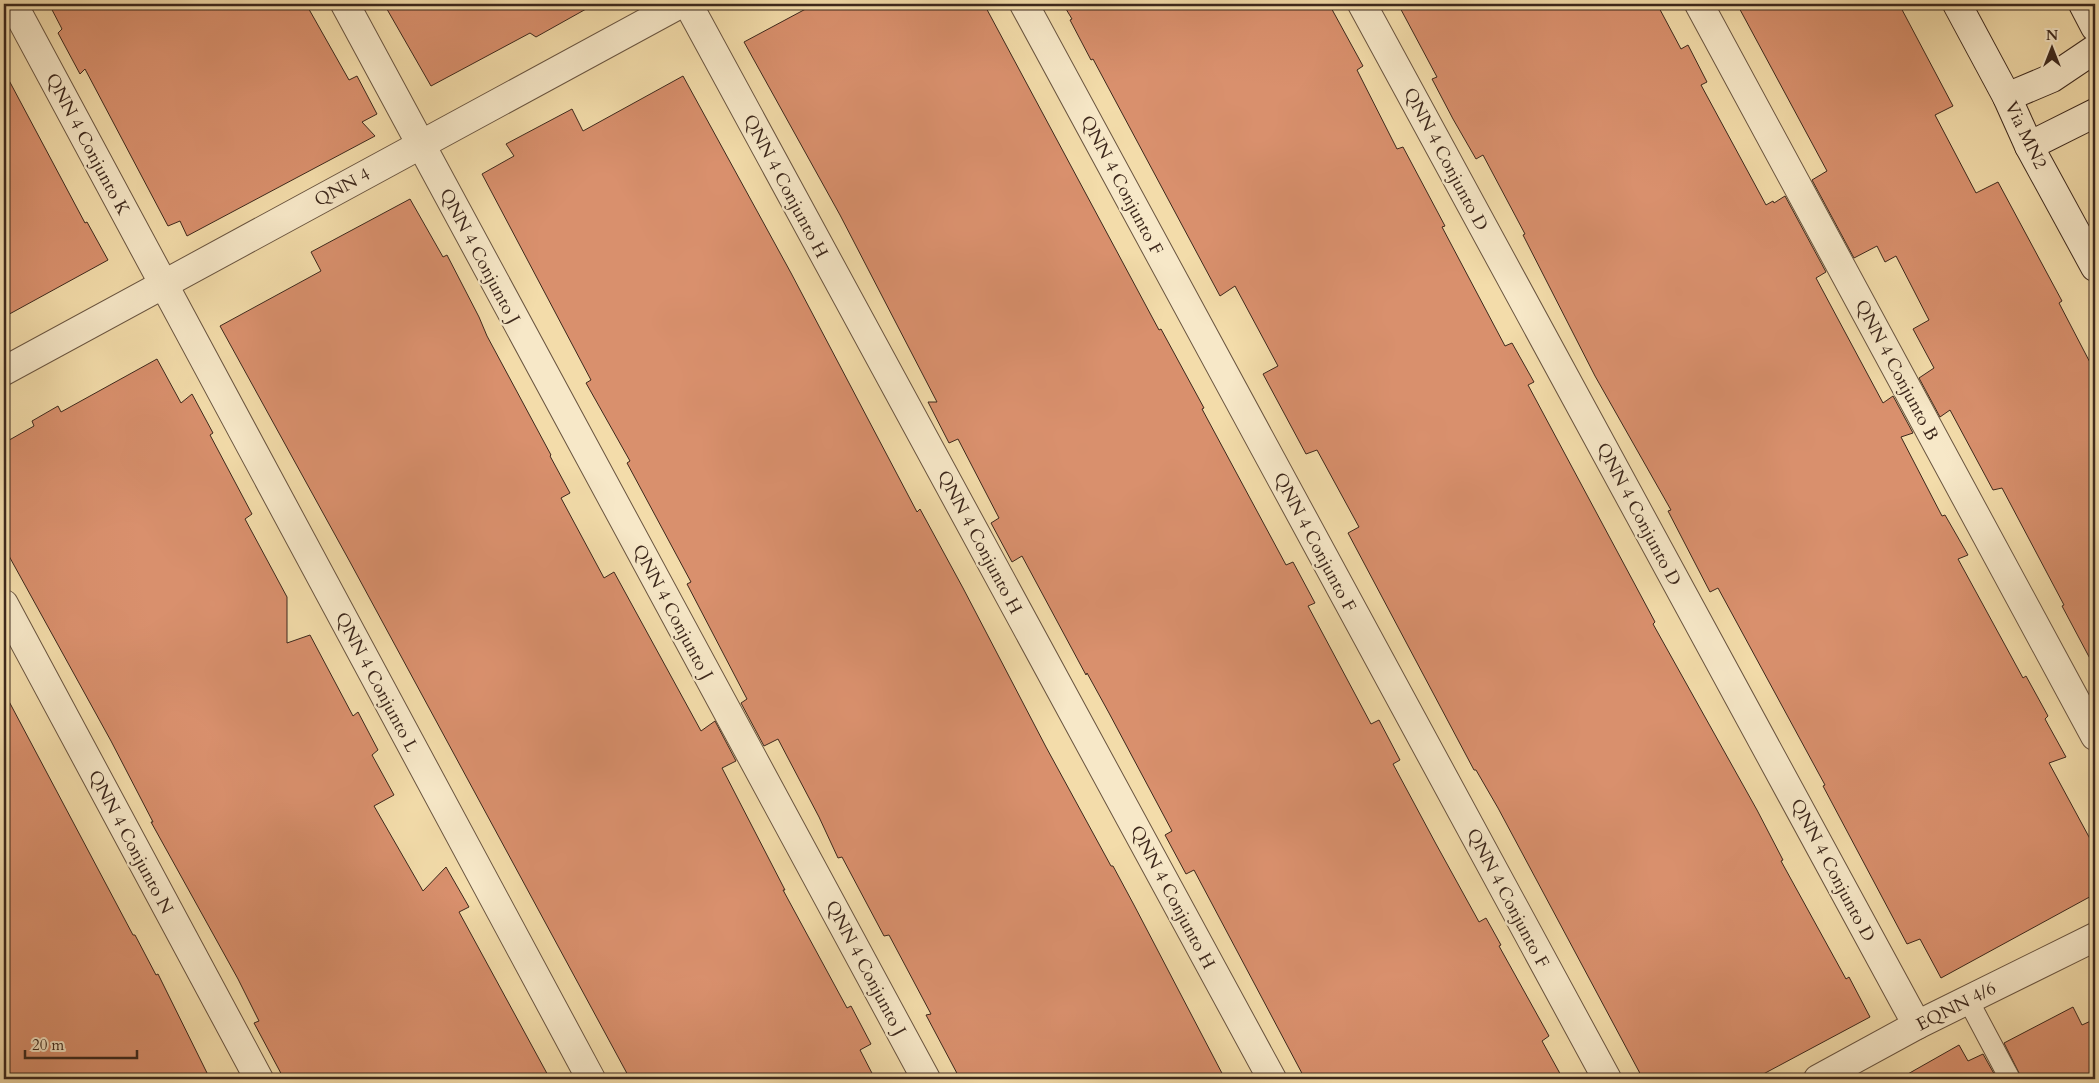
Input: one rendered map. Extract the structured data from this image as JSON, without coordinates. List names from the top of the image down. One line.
{"streets":{"street":["Via MN2","QNN 4 Conjunto K","QNN 4 Conjunto D","QNN 4 Conjunto F","QNN 4 Conjunto H","QNN 4","QNN 4 Conjunto J","QNN 4 Conjunto B","QNN 4 Conjunto L","QNN 4 Conjunto N","EQNN 4/6"]},"crossings":[["QNN 4 Conjunto K","QNN 4"],["QNN 4 Conjunto K","QNN 4 Conjunto L"],["QNN 4 Conjunto D","EQNN 4/6"],["QNN 4","QNN 4 Conjunto J"],["QNN 4","QNN 4 Conjunto L"]],"scale_bar":"20 m","north":"top"}
